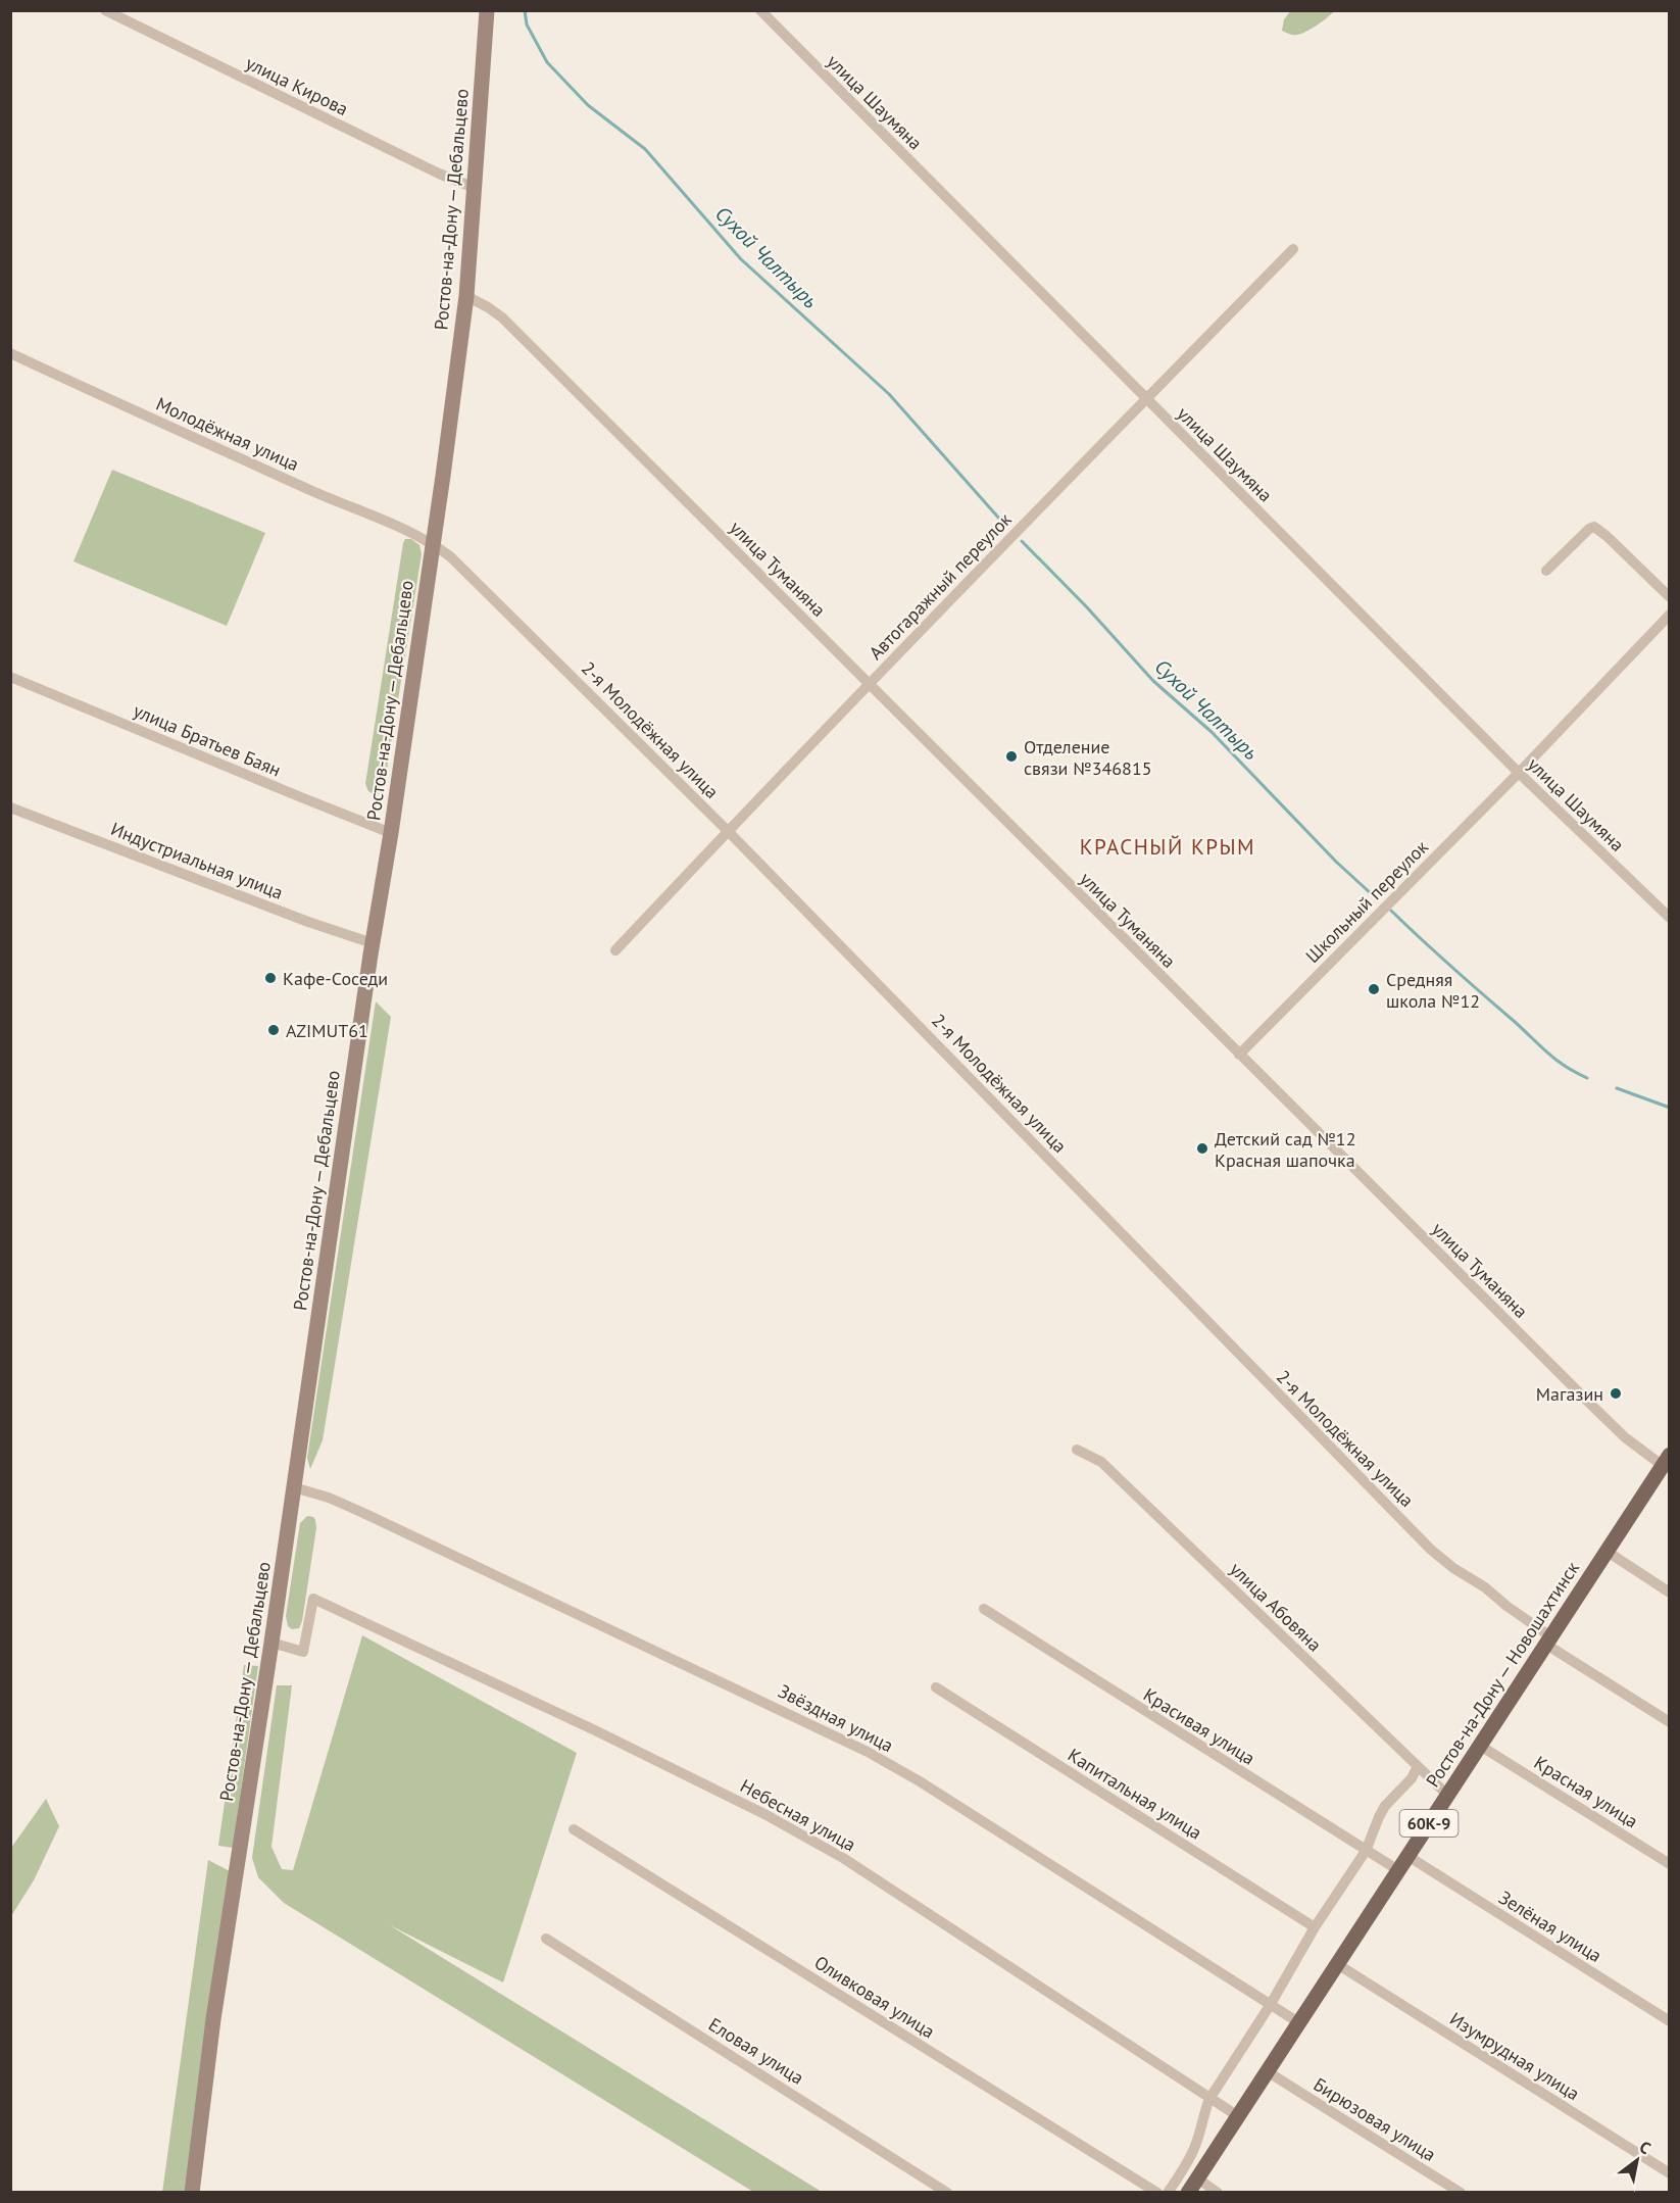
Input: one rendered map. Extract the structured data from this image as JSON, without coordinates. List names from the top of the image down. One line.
{"streets":{"main road":["Ростов-на-Дону — Новошахтинск","60К-9"],"street":["улица Кирова","улица Шаумяна","Ростов-на-Дону — Дебальцево","Молодёжная улица","улица Туманяна","Автогаражный переулок","2-я Молодёжная улица","улица Братьев Баян","Индустриальная улица","Школьный переулок","улица Абовяна","Звёздная улица","Красивая улица","Красная улица","Капитальная улица","Небесная улица","Зелёная улица","Оливковая улица","Еловая улица","Изумрудная улица","Бирюзовая улица"]},"crossings":[["улица Кирова","Ростов-на-Дону — Дебальцево"],["улица Шаумяна","Автогаражный переулок"],["улица Шаумяна","Школьный переулок"],["Ростов-на-Дону — Дебальцево","Молодёжная улица"],["Ростов-на-Дону — Дебальцево","улица Туманяна"],["Ростов-на-Дону — Дебальцево","2-я Молодёжная улица"],["Ростов-на-Дону — Дебальцево","улица Братьев Баян"],["Ростов-на-Дону — Дебальцево","Индустриальная улица"],["Ростов-на-Дону — Дебальцево","Звёздная улица"],["Ростов-на-Дону — Дебальцево","Небесная улица"],["Молодёжная улица","2-я Молодёжная улица"],["улица Туманяна","Автогаражный переулок"],["улица Туманяна","Школьный переулок"],["улица Туманяна","Ростов-на-Дону — Новошахтинск"],["Автогаражный переулок","2-я Молодёжная улица"],["2-я Молодёжная улица","Ростов-на-Дону — Новошахтинск"],["улица Абовяна","Ростов-на-Дону — Новошахтинск"],["Ростов-на-Дону — Новошахтинск","Звёздная улица"],["Ростов-на-Дону — Новошахтинск","Красивая улица"],["Ростов-на-Дону — Новошахтинск","Красная улица"],["Ростов-на-Дону — Новошахтинск","Небесная улица"],["Ростов-на-Дону — Новошахтинск","Зелёная улица"],["Ростов-на-Дону — Новошахтинск","Изумрудная улица"],["Ростов-на-Дону — Новошахтинск","Бирюзовая улица"]],"districts":["КРАСНЫЙ КРЫМ"],"water":["Сухой Чалтырь"],"places":["Отделение связи №346815","Кафе-Соседи","Средняя школа №12","AZIMUT61","Детский сад №12 Красная шапочка","Магазин"],"north":"top right"}
